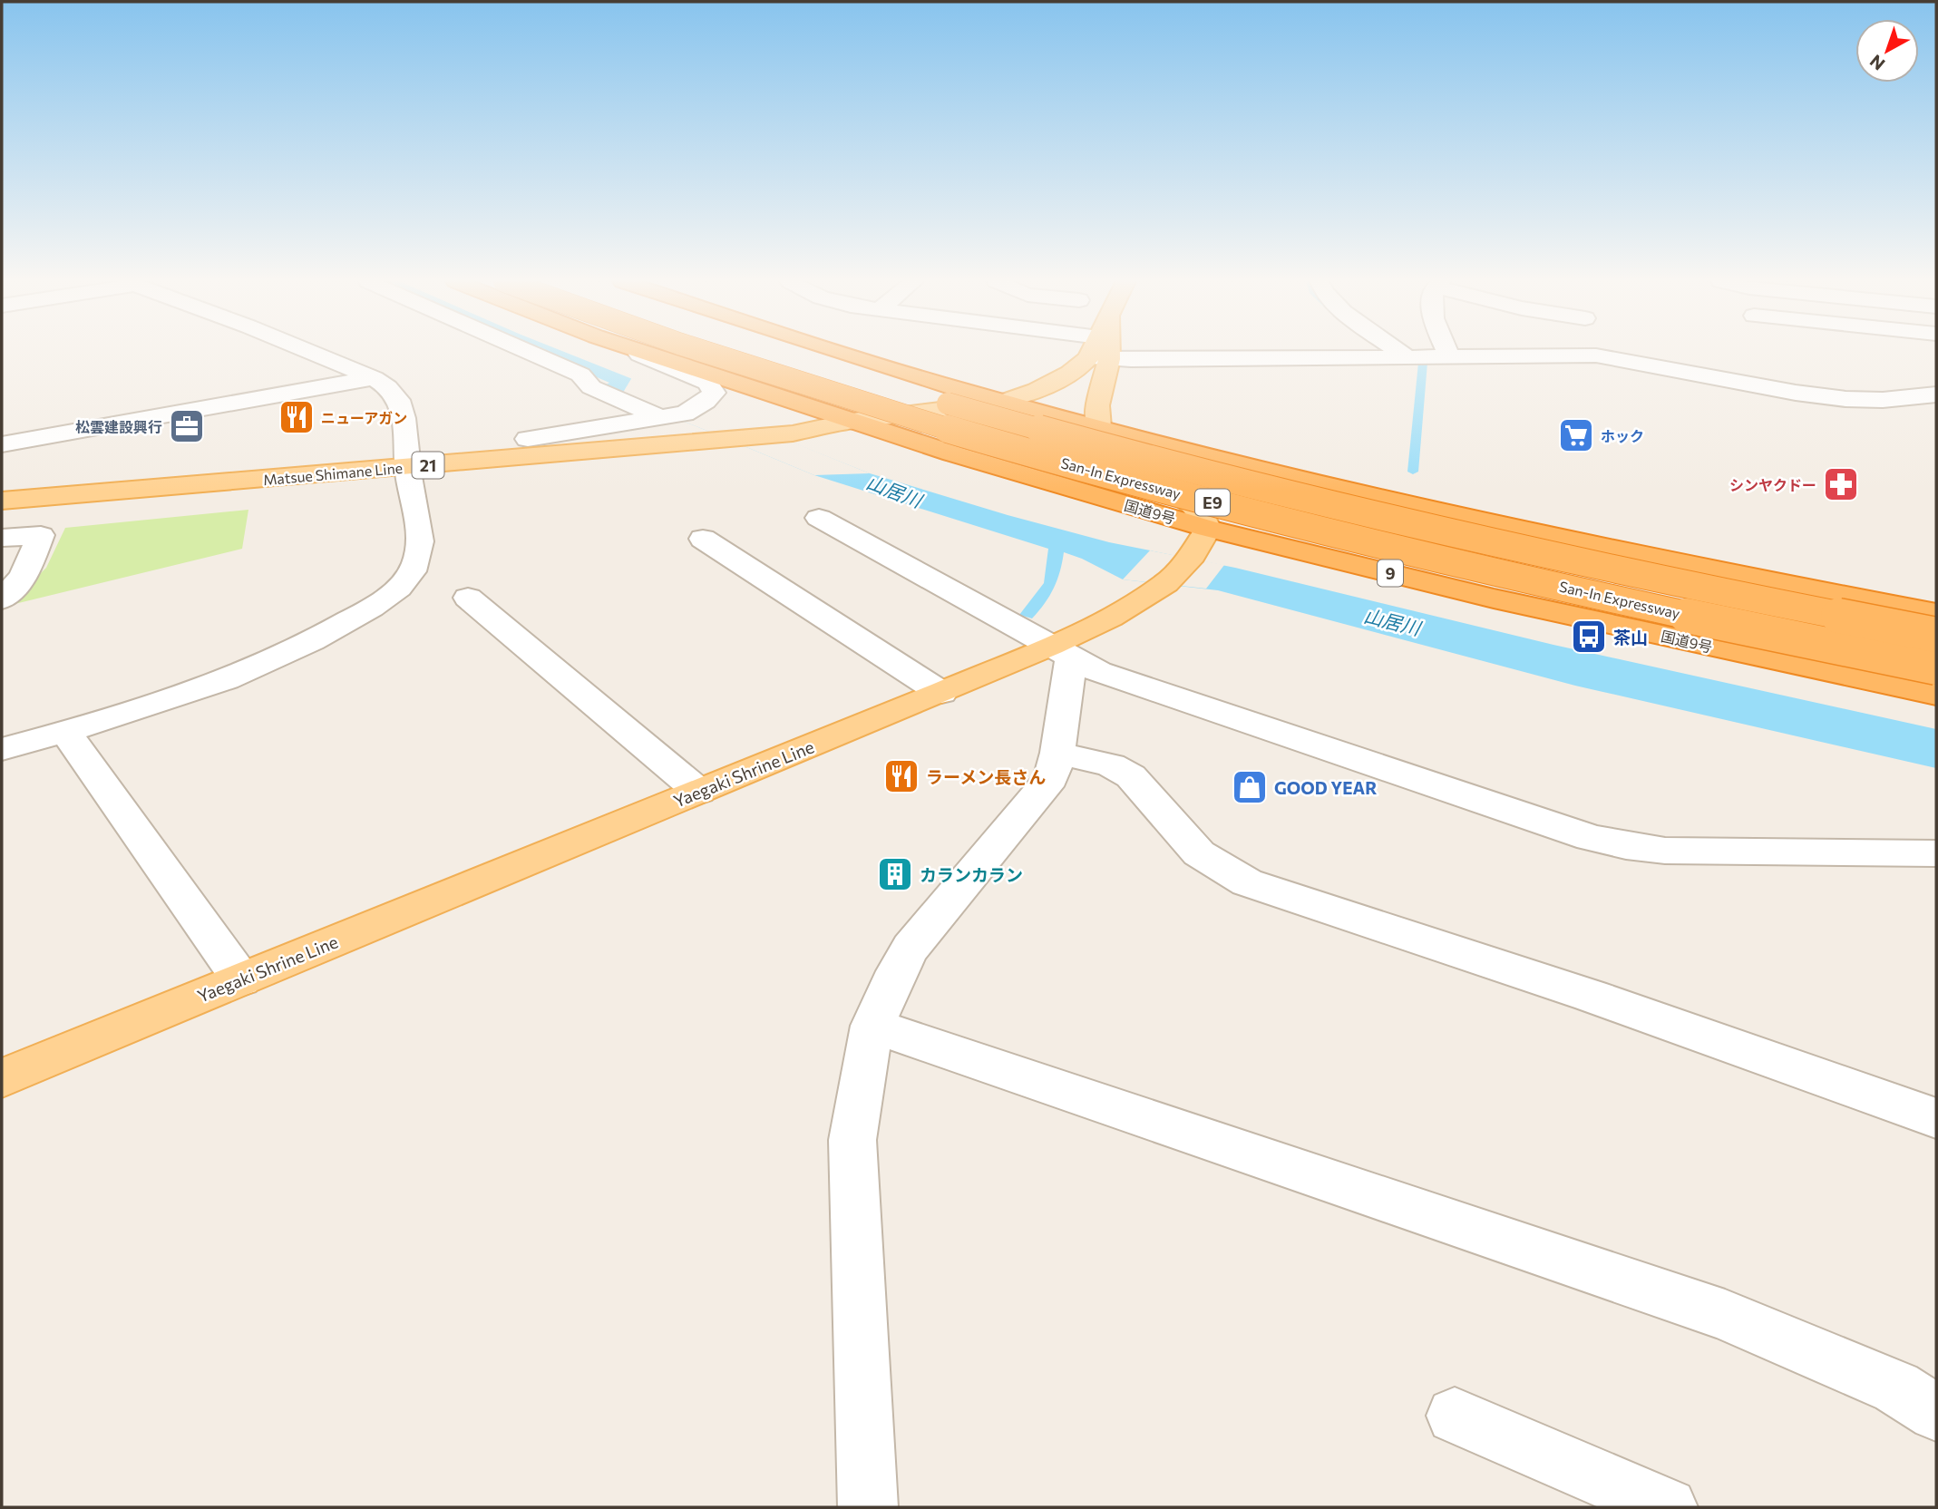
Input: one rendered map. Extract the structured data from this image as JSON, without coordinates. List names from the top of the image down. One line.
{"streets":{"highway":["San-In Expressway","E9","国道9号","9"],"main road":["21","Matsue Shimane Line","Yaegaki Shrine Line"]},"crossings":[["Matsue Shimane Line","国道9号"],["国道9号","Yaegaki Shrine Line"]],"water":["山居川"],"places":{"restaurant":["ニューアガン","ラーメン長さん"],"office":["松雲建設興行"],"supermarket":["ホック"],"pharmacy":["シンヤクドー"],"bus stop":["茶山"],"shop":["GOOD YEAR"],"building":["カランカラン"]},"north":"bottom left"}
